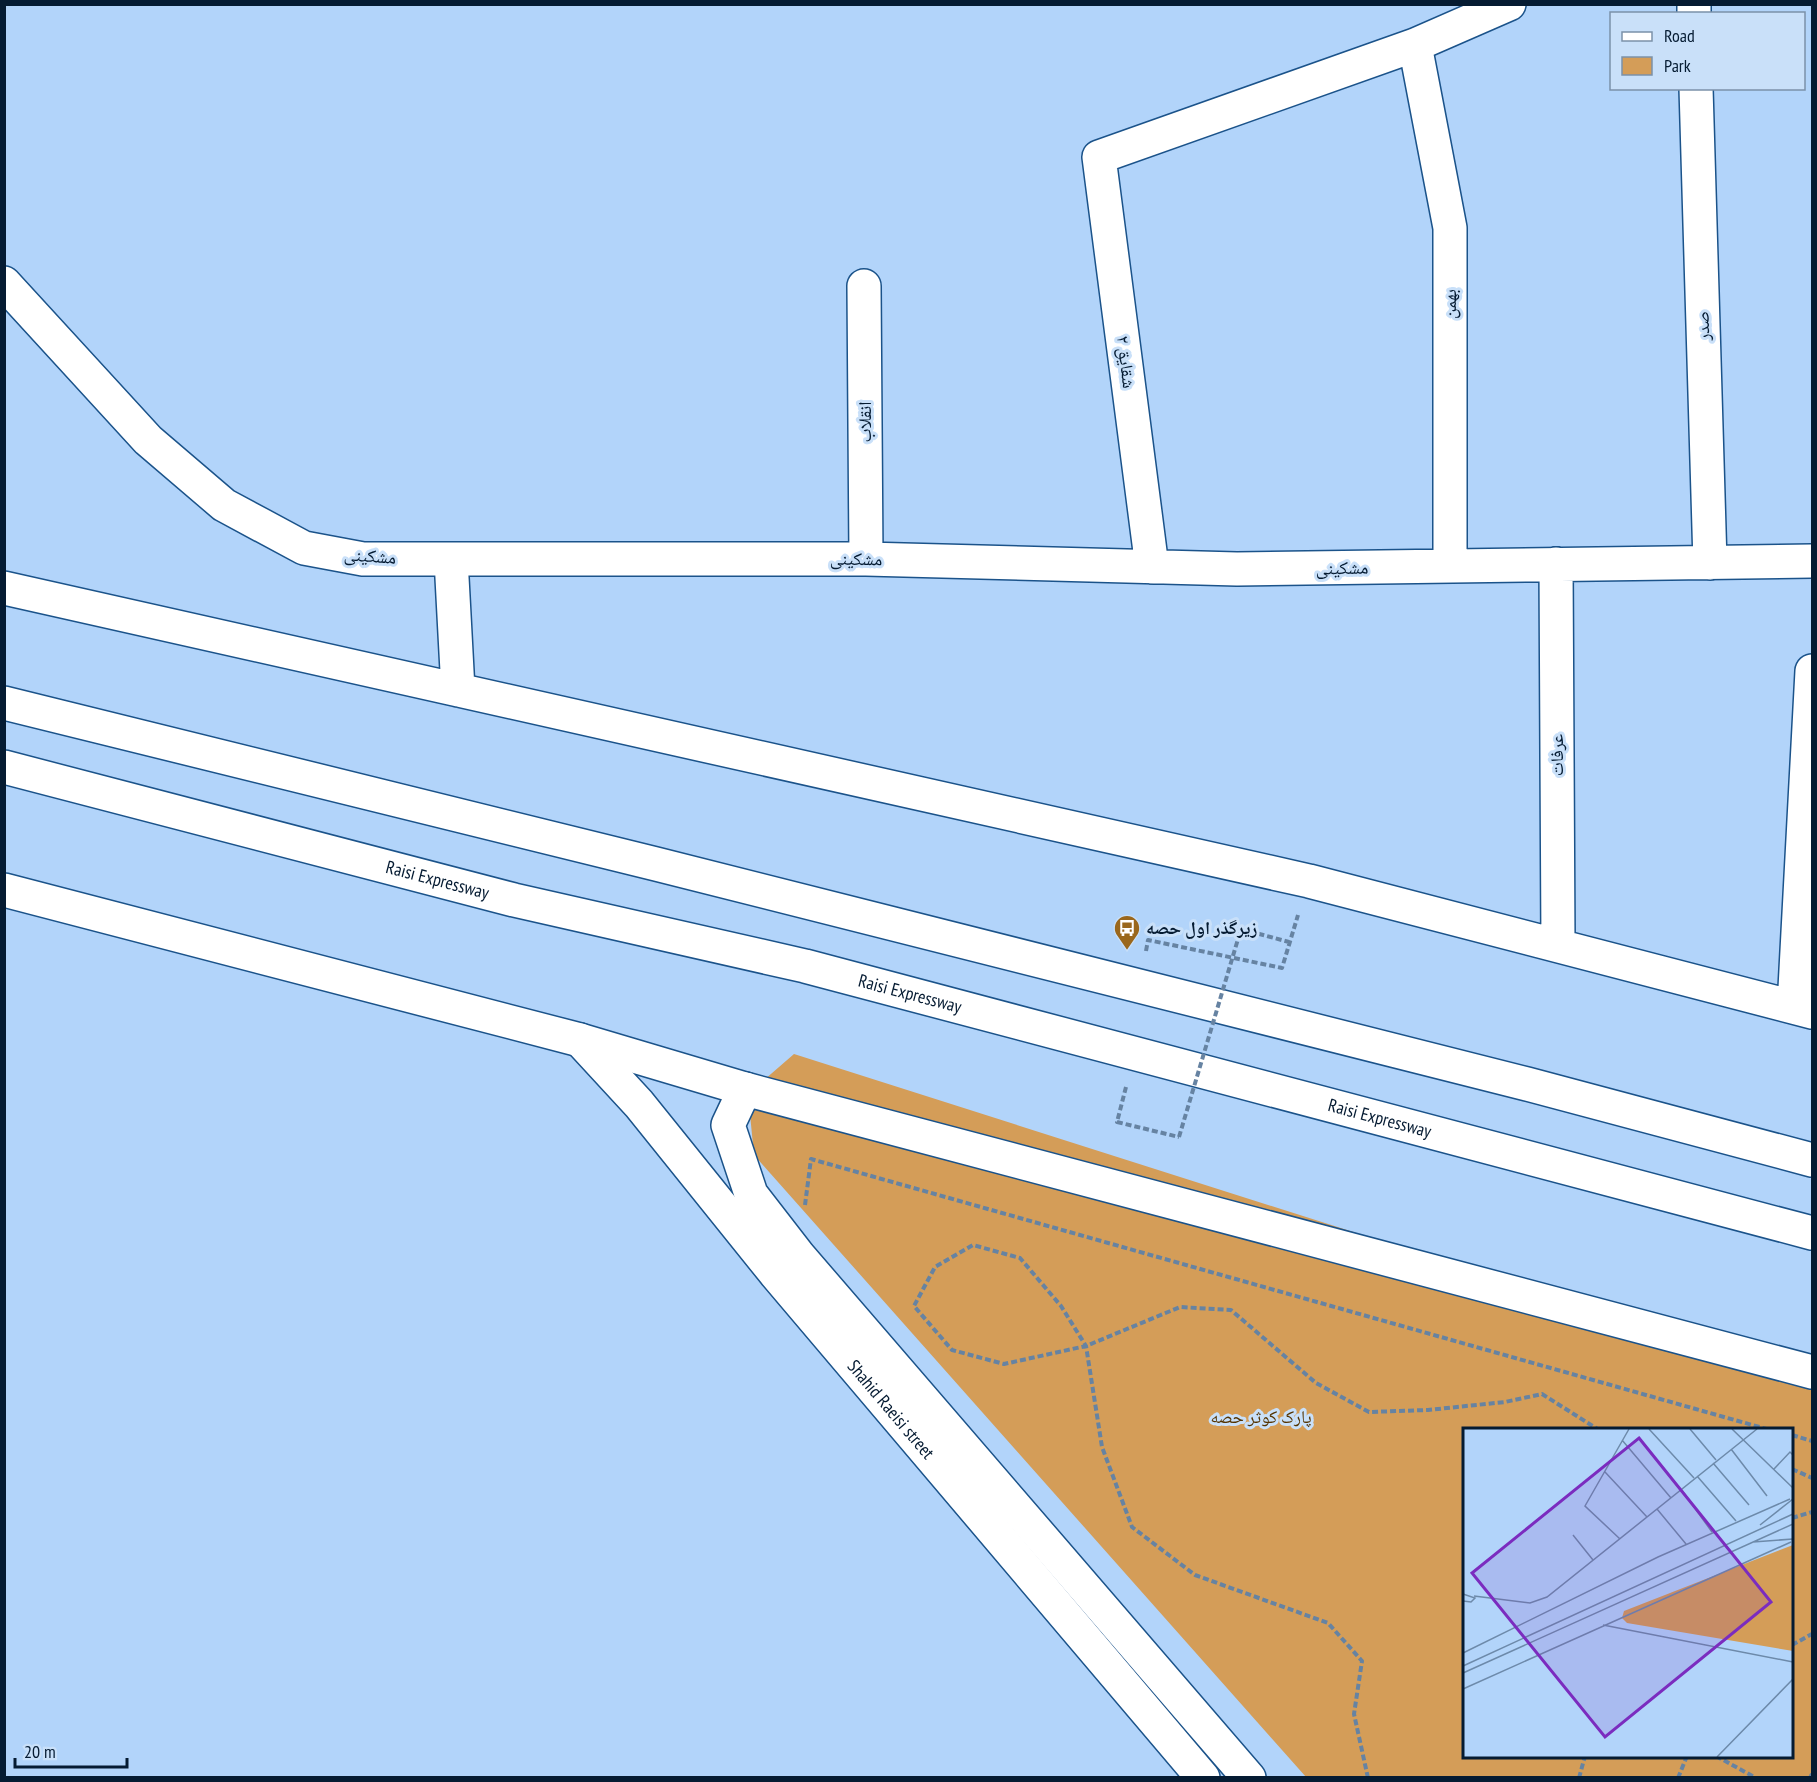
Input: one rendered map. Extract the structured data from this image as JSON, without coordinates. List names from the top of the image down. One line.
{"streets":{"main road":["بهمن","صدر","شقایق ۲","انقلاب","مشکینی","عرفات","Raisi Expressway","Shahid Raeisi street"]},"crossings":[["بهمن","شقایق ۲"],["بهمن","مشکینی"],["صدر","مشکینی"],["شقایق ۲","مشکینی"],["انقلاب","مشکینی"],["مشکینی","عرفات"]],"parks":["پارک کوثر حصه"],"places":{"bus stop":["زیرگذر اول حصه"]},"legend":["Road","Park"],"scale_bar":"20 m"}
